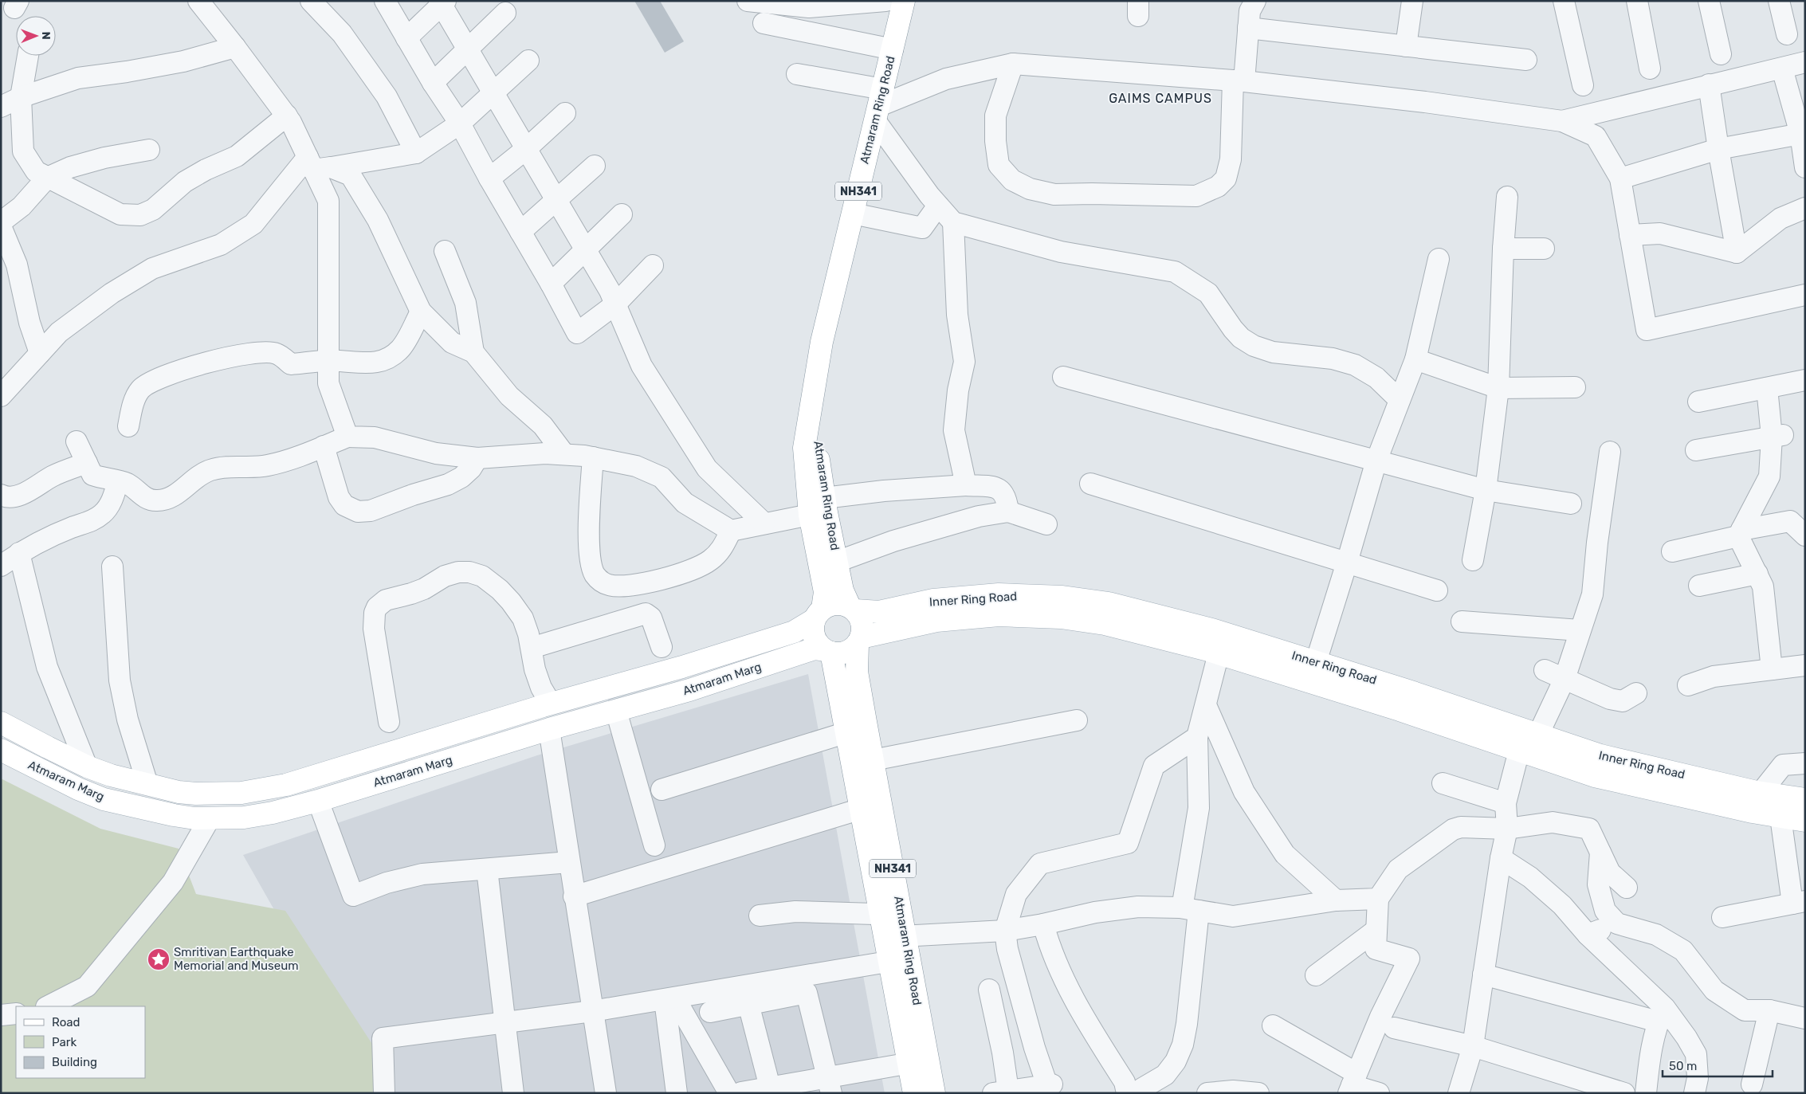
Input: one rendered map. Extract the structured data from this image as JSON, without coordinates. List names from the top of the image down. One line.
{"streets":{"main road":["Atmaram Ring Road","NH341","Inner Ring Road","Atmaram Marg"]},"crossings":[["Atmaram Ring Road","NH341"],["Atmaram Ring Road","Inner Ring Road"],["Atmaram Ring Road","Atmaram Marg"],["NH341","Inner Ring Road"],["NH341","Atmaram Marg"],["Inner Ring Road","Atmaram Marg"]],"districts":["GAIMS CAMPUS"],"places":{"place":["Smritivan Earthquake Memorial and Museum"]},"legend":["Road","Park","Building"],"scale_bar":"50 m","north":"right"}
